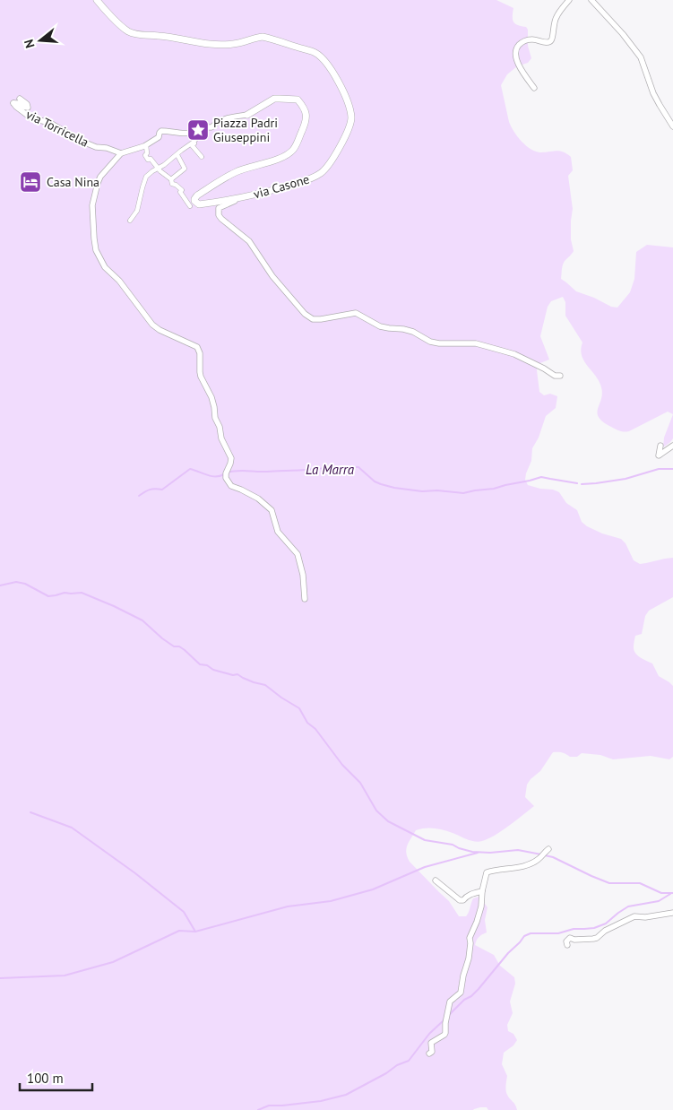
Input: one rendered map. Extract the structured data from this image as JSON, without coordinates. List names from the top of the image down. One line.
{"streets":{"street":["via Torricella","via Casone"]},"water":["La Marra"],"places":{"place":["Piazza Padri Giuseppini"],"hotel":["Casa Nina"]},"scale_bar":"100 m","north":"left"}
